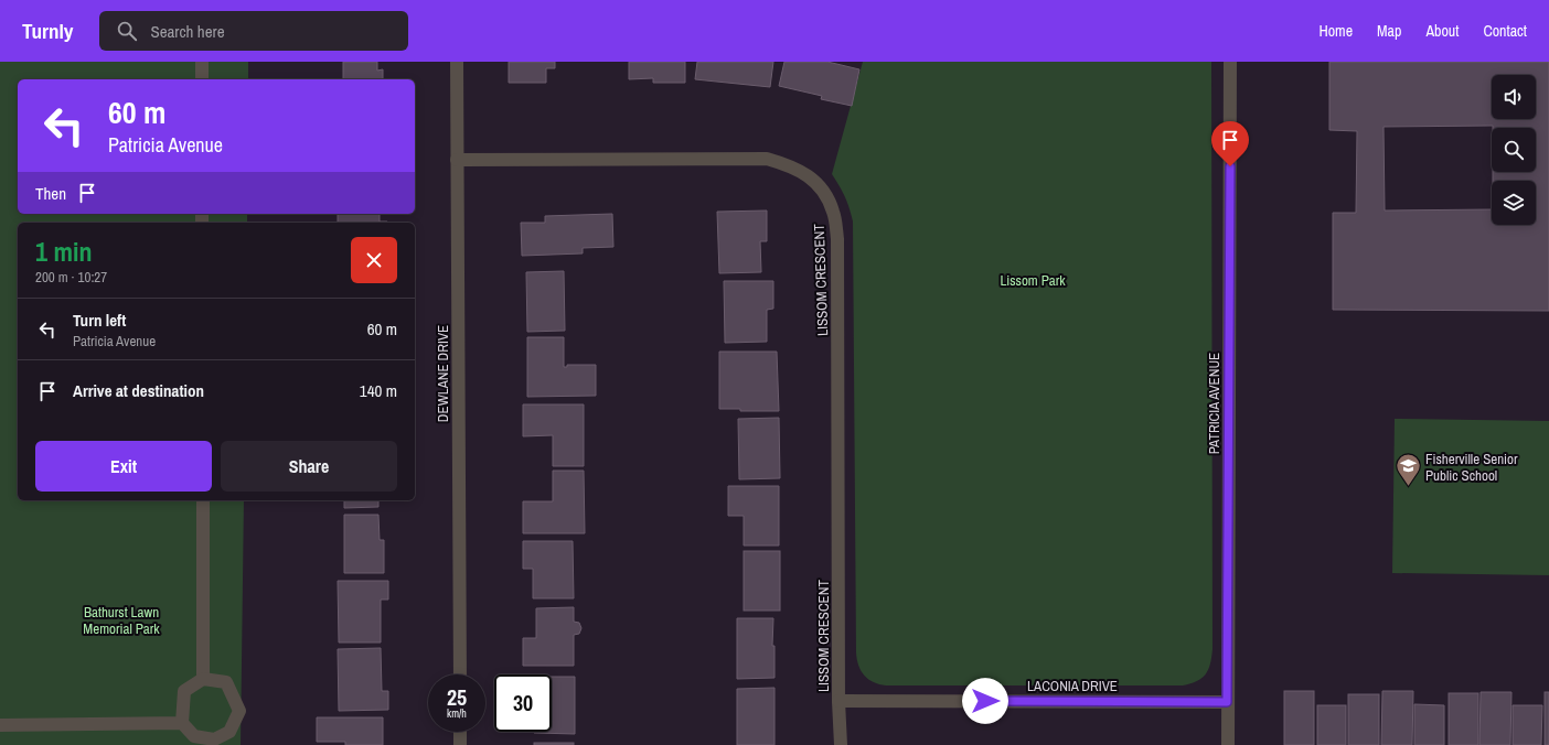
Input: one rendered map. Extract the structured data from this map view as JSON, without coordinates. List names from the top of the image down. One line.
{"streets":{"street":["LISSOM CRESCENT","DEWLANE DRIVE","PATRICIA AVENUE","LACONIA DRIVE"]},"crossings":[["LISSOM CRESCENT","DEWLANE DRIVE"],["LISSOM CRESCENT","LACONIA DRIVE"],["PATRICIA AVENUE","LACONIA DRIVE"]],"parks":["Lissom Park","Bathurst Lawn Memorial Park"],"places":{"school or university":["Fisherville Senior Public School"]},"page":{"header":"Turnly","search":"Search here","nav":["Home","Map","About","Contact"],"turn":["60 m","Patricia Avenue"],"then":"Then","heading":["1 min","200 m · 10:27"],"list":[{"name":"Turn left","note":"Patricia Avenue","value":"60 m"},{"name":"Arrive at destination","value":"140 m"}],"buttons":["Exit","Share"],"speed":"25 km/h","limit":"30"}}
